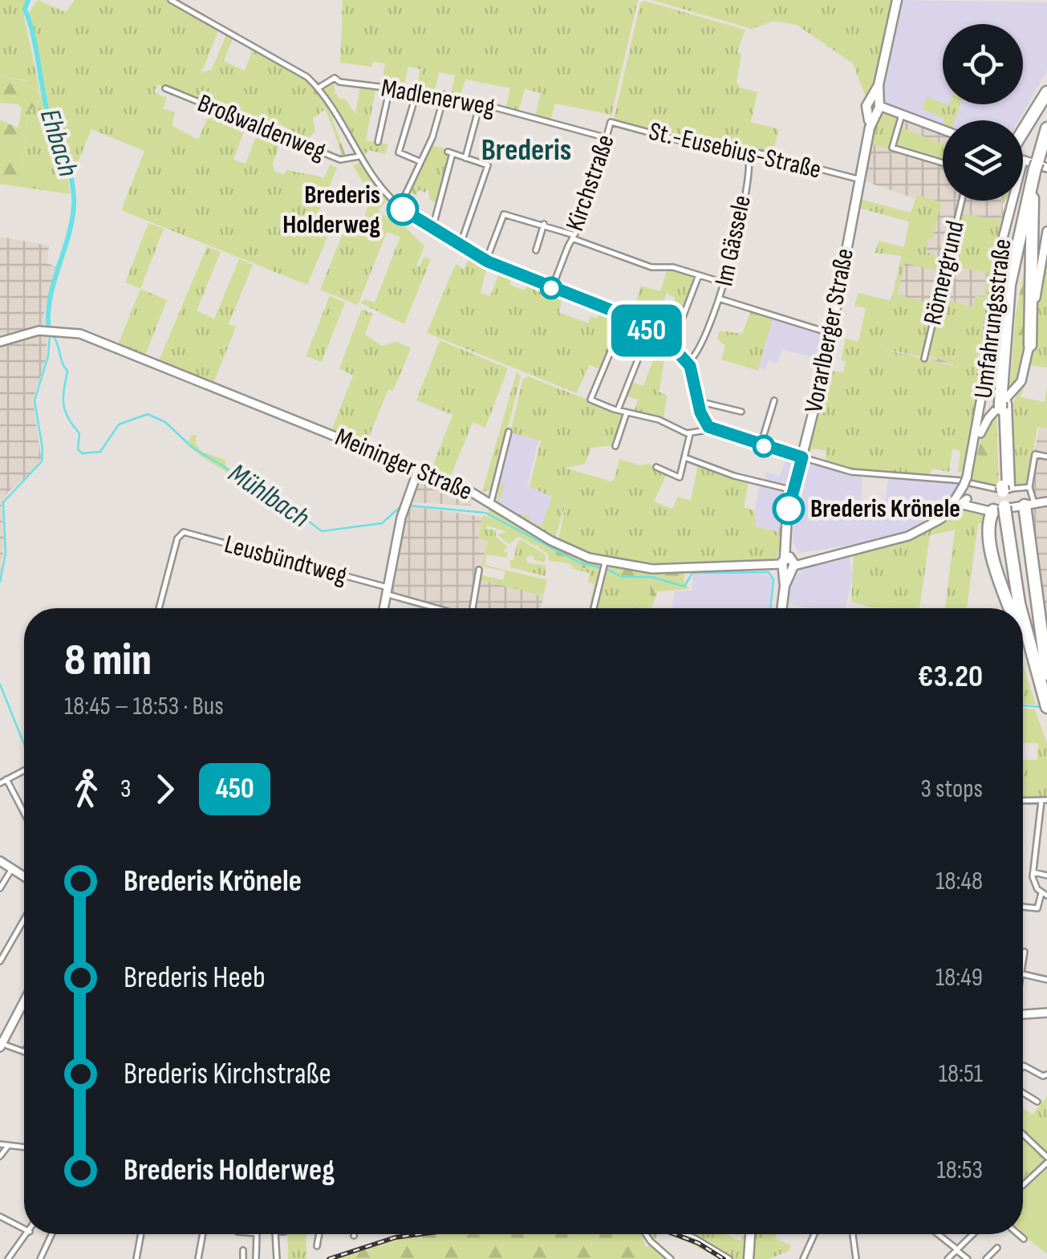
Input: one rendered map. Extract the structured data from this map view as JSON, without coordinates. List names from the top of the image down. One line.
{"streets":{"main road":["Umfahrungsstraße","Vorarlberger Straße","Meininger Straße"],"street":["Madlenerweg","Broßwaldenweg","St.-Eusebius-Straße","Kirchstraße","Im Gässele","Römergrund","Leusbündtweg"]},"crossings":[["Madlenerweg","Kirchstraße"],["St.-Eusebius-Straße","Kirchstraße"],["St.-Eusebius-Straße","Im Gässele"],["St.-Eusebius-Straße","Vorarlberger Straße"],["Vorarlberger Straße","Meininger Straße"]],"districts":["Brederis"],"water":["Ehbach","Mühlbach"],"places":["Brederis Holderweg","Brederis Krönele"],"lines":["bus line 450"],"page":{"on_map":"450","heading":["8 min","18:45 – 18:53 · Bus","€3.20"],"legs":["3","450","3 stops"],"list":[{"name":"Brederis Krönele","value":"18:48"},{"name":"Brederis Heeb","value":"18:49"},{"name":"Brederis Kirchstraße","value":"18:51"},{"name":"Brederis Holderweg","value":"18:53"}]}}
